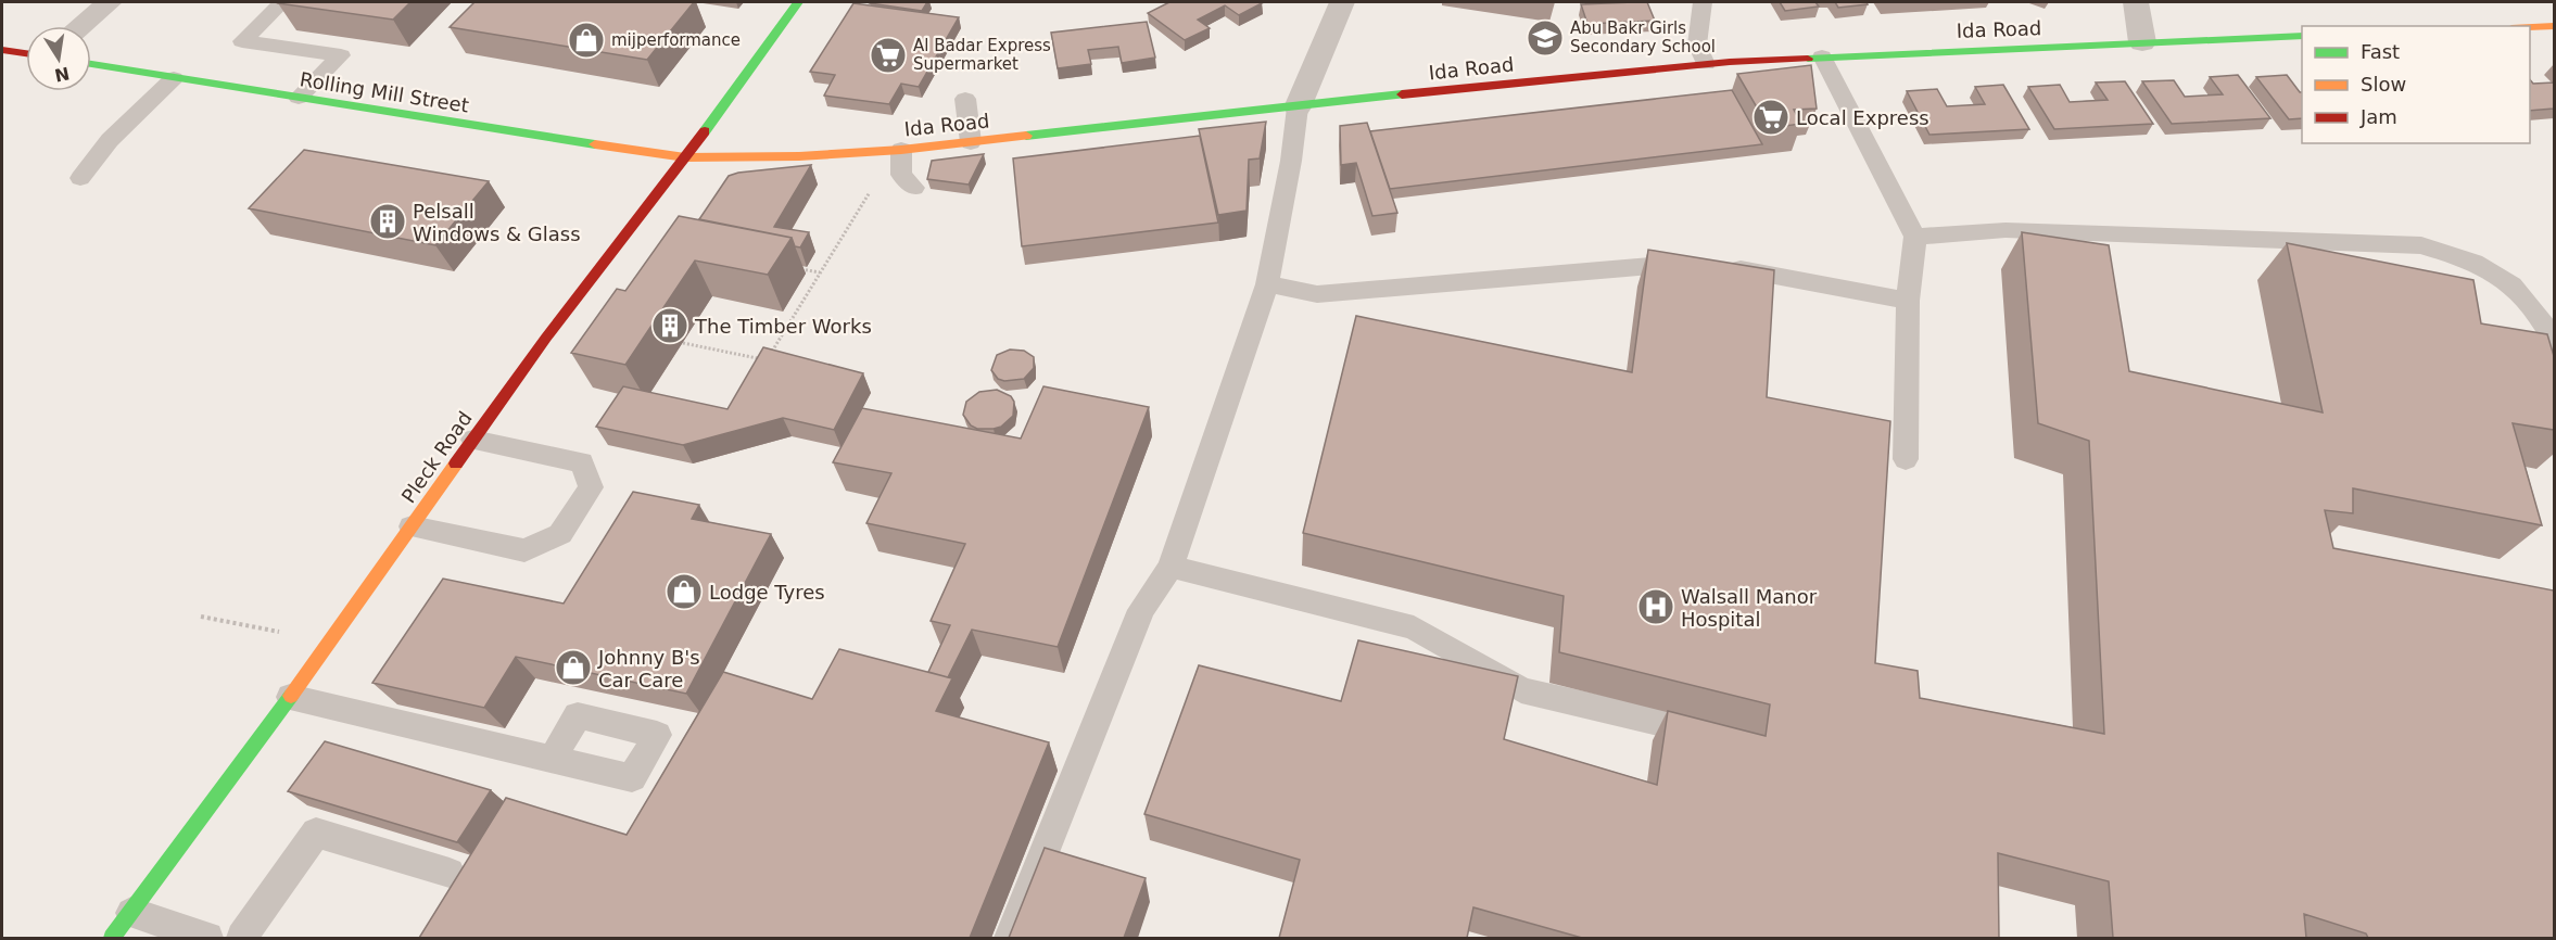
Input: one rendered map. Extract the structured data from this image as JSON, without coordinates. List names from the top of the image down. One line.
{"streets":{"main road":["Ida Road","Rolling Mill Street","Pleck Road"]},"crossings":[["Ida Road","Rolling Mill Street"],["Ida Road","Pleck Road"],["Rolling Mill Street","Pleck Road"]],"places":{"school or university":["Abu Bakr Girls Secondary School"],"shop":["mijperformance","Lodge Tyres","Johnny B's Car Care"],"supermarket":["Al Badar Express Supermarket","Local Express"],"building":["Pelsall Windows & Glass","The Timber Works"],"hospital":["Walsall Manor Hospital"]},"legend":["Fast","Slow","Jam"],"north":"bottom"}
